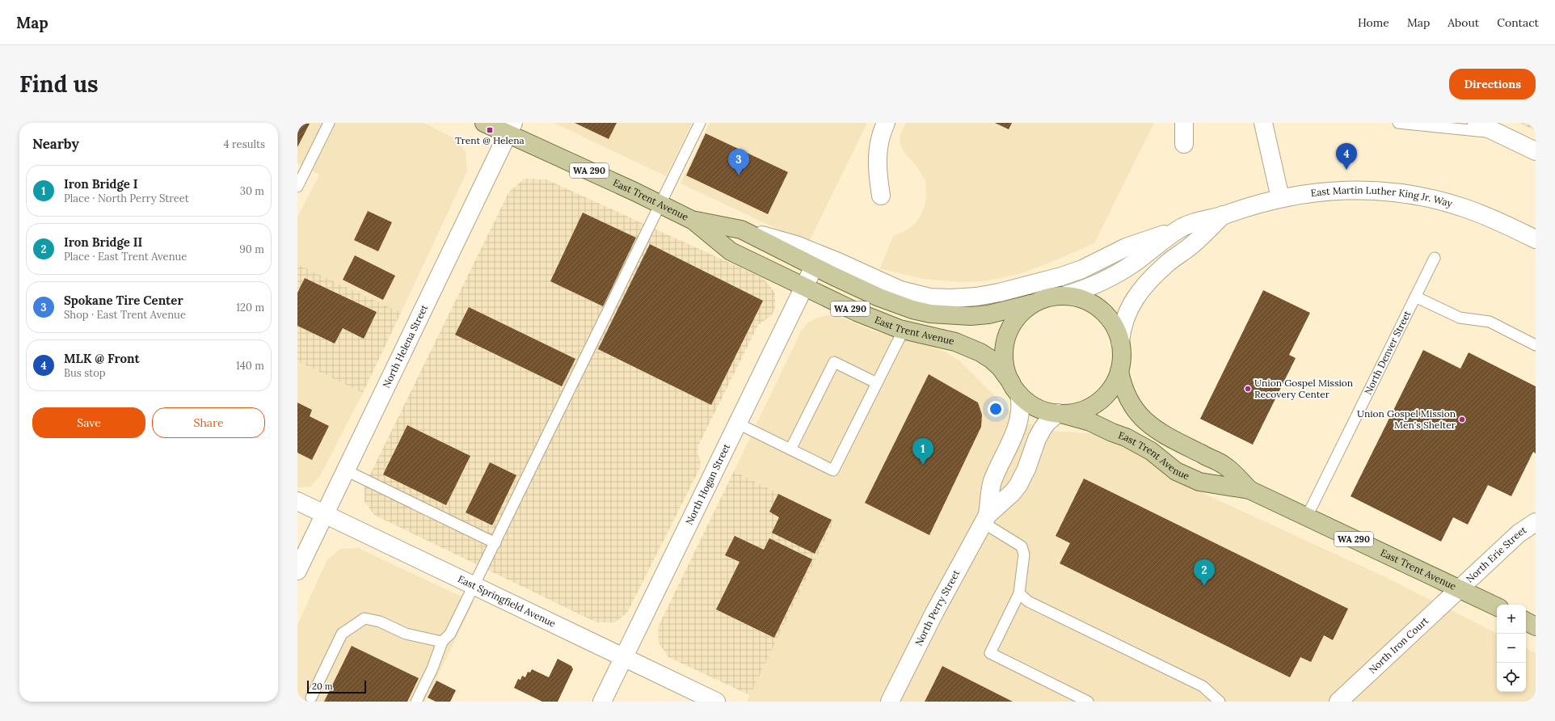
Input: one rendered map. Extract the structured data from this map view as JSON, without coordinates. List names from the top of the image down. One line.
{"streets":{"main road":["WA 290","East Trent Avenue"],"street":["East Martin Luther King Jr. Way","North Helena Street","North Hogan Street","North Erie Street","East Springfield Avenue","North Perry Street","North Iron Court"],"lane":["North Denver Street"]},"crossings":[["WA 290","East Trent Avenue"],["WA 290","East Martin Luther King Jr. Way"],["WA 290","North Perry Street"],["East Trent Avenue","North Helena Street"],["East Trent Avenue","North Denver Street"],["East Trent Avenue","North Hogan Street"],["East Trent Avenue","North Erie Street"],["East Trent Avenue","North Perry Street"],["East Trent Avenue","North Iron Court"],["North Helena Street","East Springfield Avenue"],["North Hogan Street","East Springfield Avenue"],["North Erie Street","North Iron Court"]],"places":{"transit":["Trent @ Helena"],"other":["Union Gospel Mission Recovery Center","Union Gospel Mission Men's Shelter"]},"scale_bar":"20 m","page":{"header":"Map","nav":["Home","Map","About","Contact"],"buttons":["Directions",["Save","Share"]],"title":"Find us","heading":["Nearby","4 results"],"pins":["4","3","1","2"],"list":[{"mark":"1","name":"Iron Bridge I","note":"Place · North Perry Street","value":"30 m"},{"mark":"2","name":"Iron Bridge II","note":"Place · East Trent Avenue","value":"90 m"},{"mark":"3","name":"Spokane Tire Center","note":"Shop · East Trent Avenue","value":"120 m"},{"mark":"4","name":"MLK @ Front","note":"Bus stop","value":"140 m"}],"map_buttons":["+","−"],"scale":"20 m"}}
